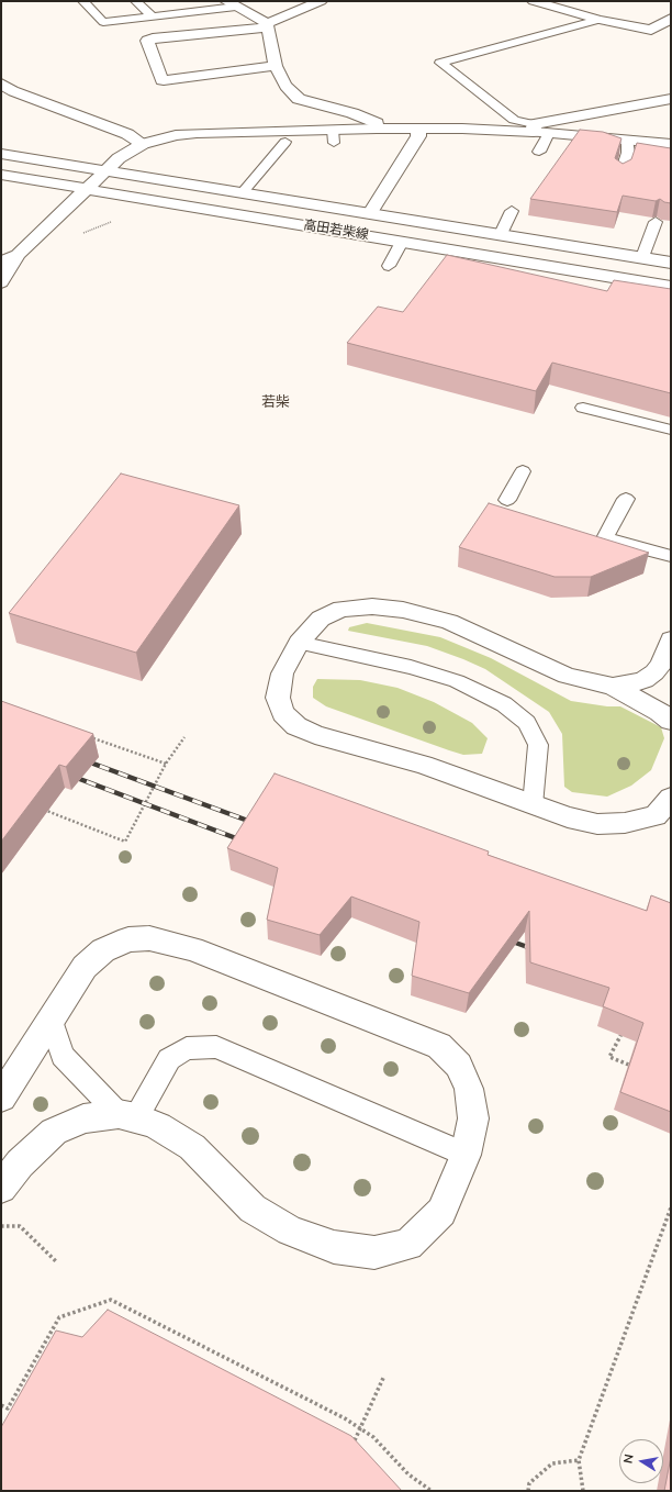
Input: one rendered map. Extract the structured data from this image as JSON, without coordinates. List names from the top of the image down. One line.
{"streets":{"street":["高田若柴線"]},"districts":["若柴"],"north":"left"}
